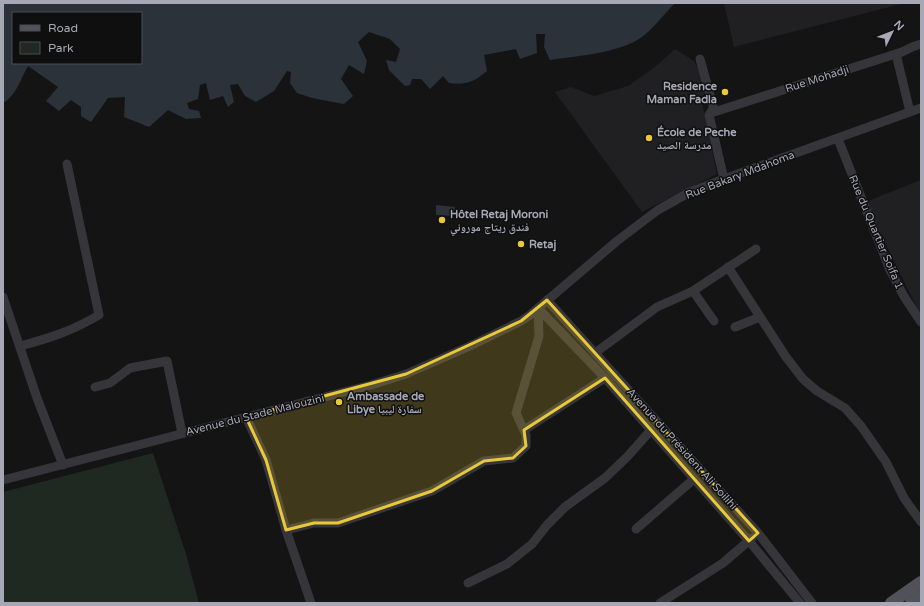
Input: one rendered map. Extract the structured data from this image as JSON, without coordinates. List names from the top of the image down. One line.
{"streets":{"street":["Rue Mohadji","Rue Bakary Mdahoma","Rue du Quartier Soifa 1","Avenue du Stade Malouzini","Avenue du Président Ali Soilihi"]},"crossings":[["Rue Bakary Mdahoma","Rue du Quartier Soifa 1"],["Rue Bakary Mdahoma","Avenue du Stade Malouzini"],["Rue Bakary Mdahoma","Avenue du Président Ali Soilihi"],["Avenue du Stade Malouzini","Avenue du Président Ali Soilihi"]],"places":["Residence Maman Fadla","École de Peche مدرسة الصيد","Hôtel Retaj Moroni فندق ريتاج موروني","Retaj","Ambassade de Libye سفارة ليبيا"],"legend":["Road","Park"],"north":"top right"}
